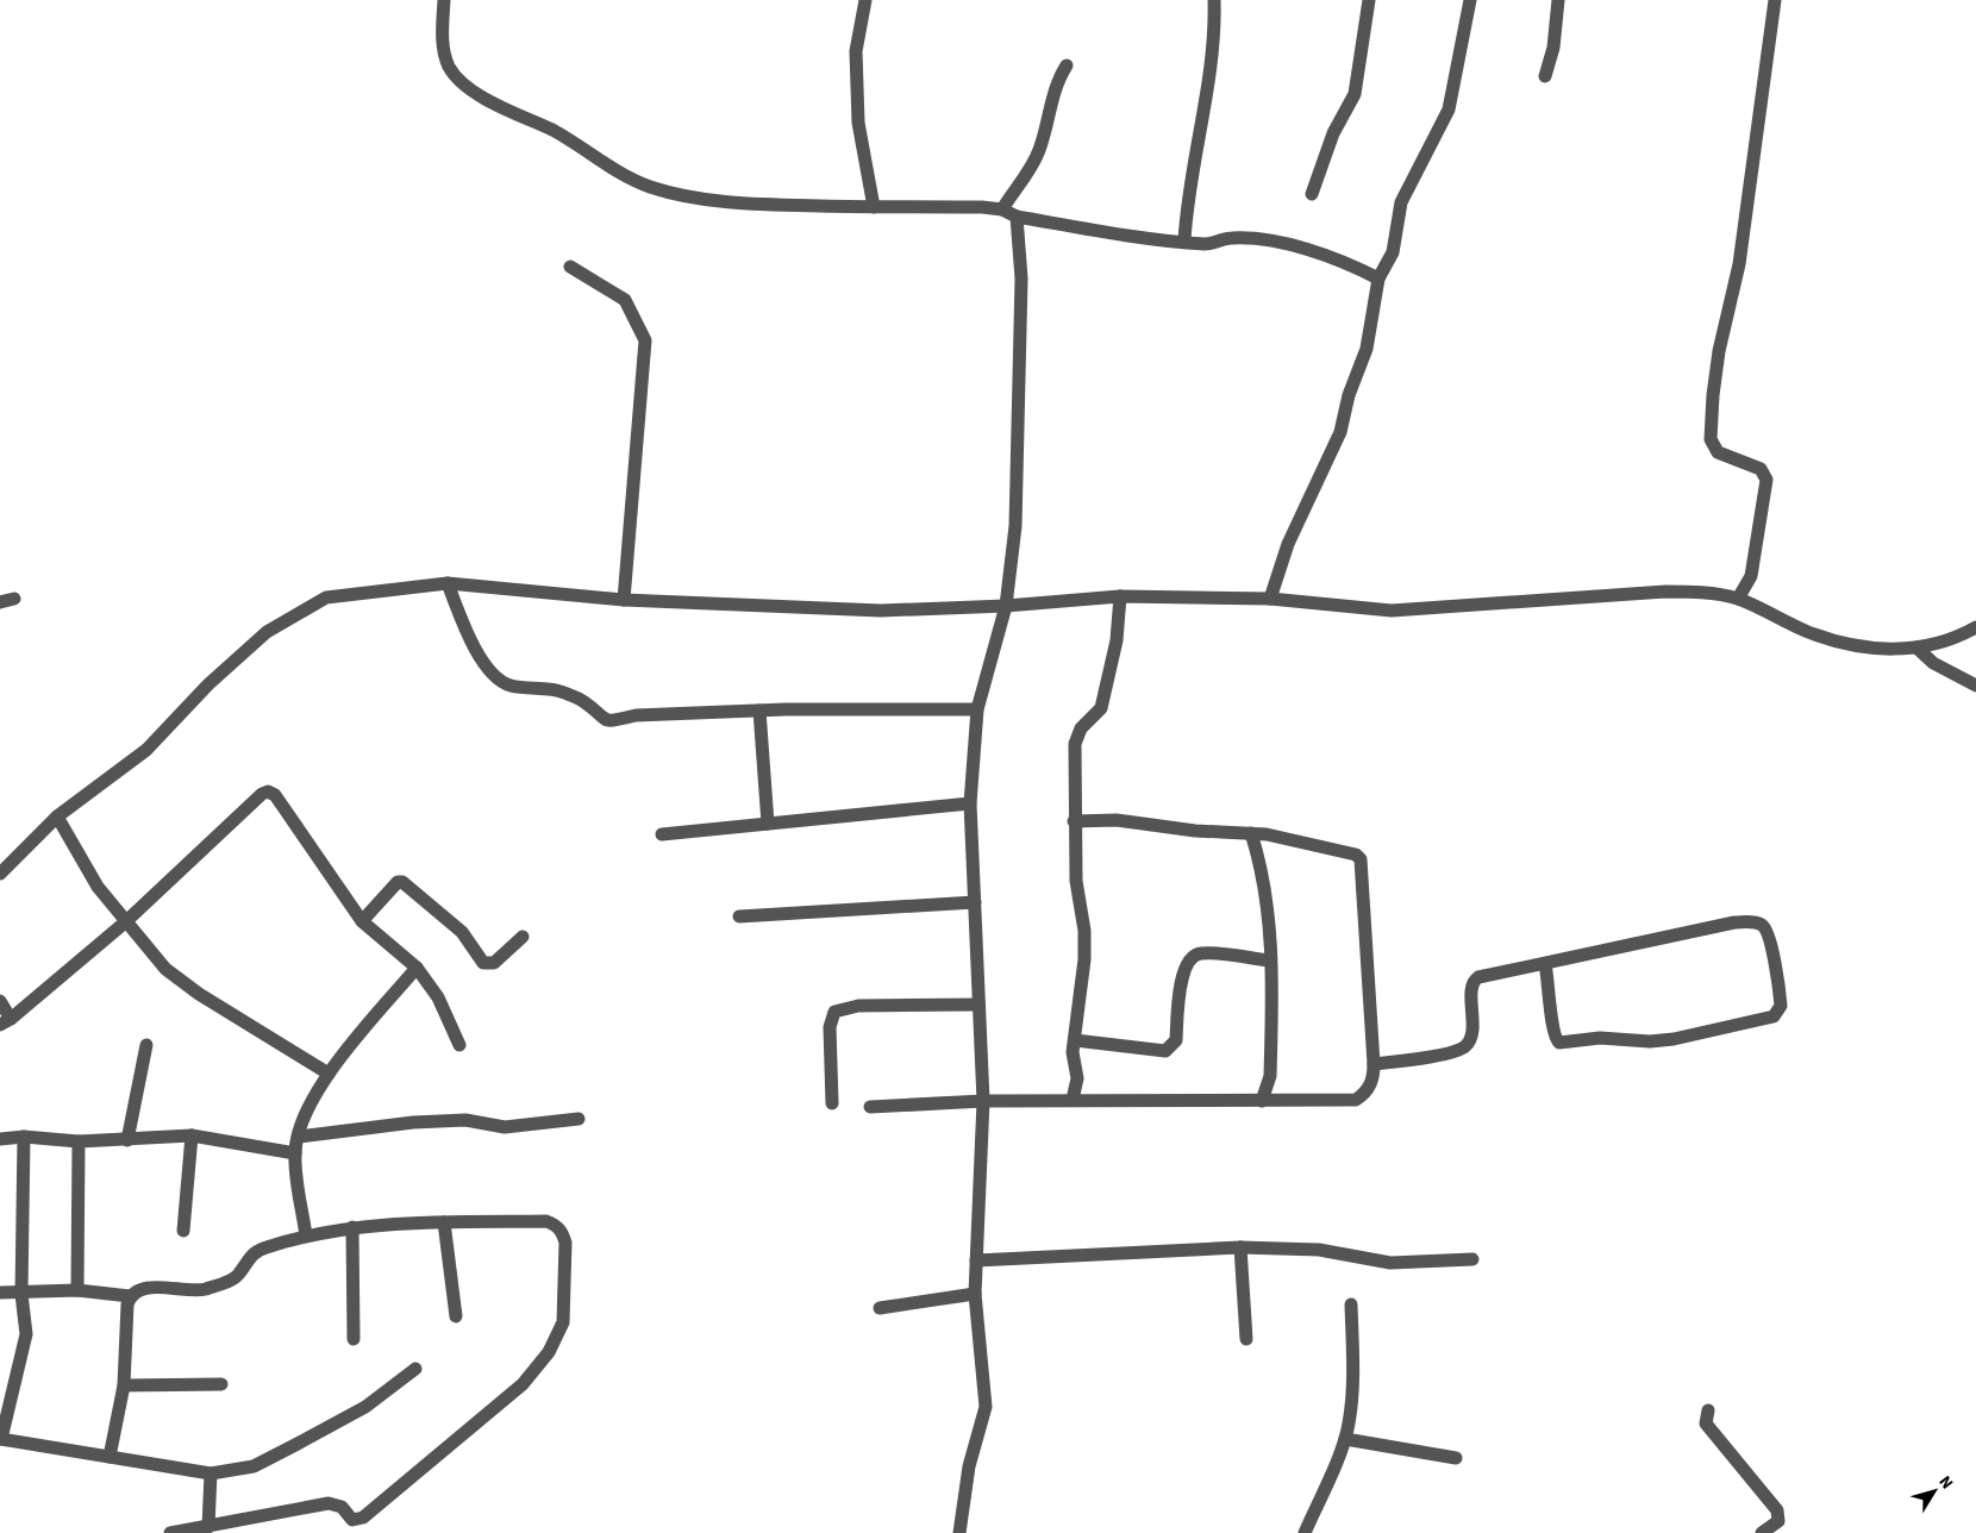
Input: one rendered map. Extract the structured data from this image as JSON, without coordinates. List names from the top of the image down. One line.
{"north":"top right"}
